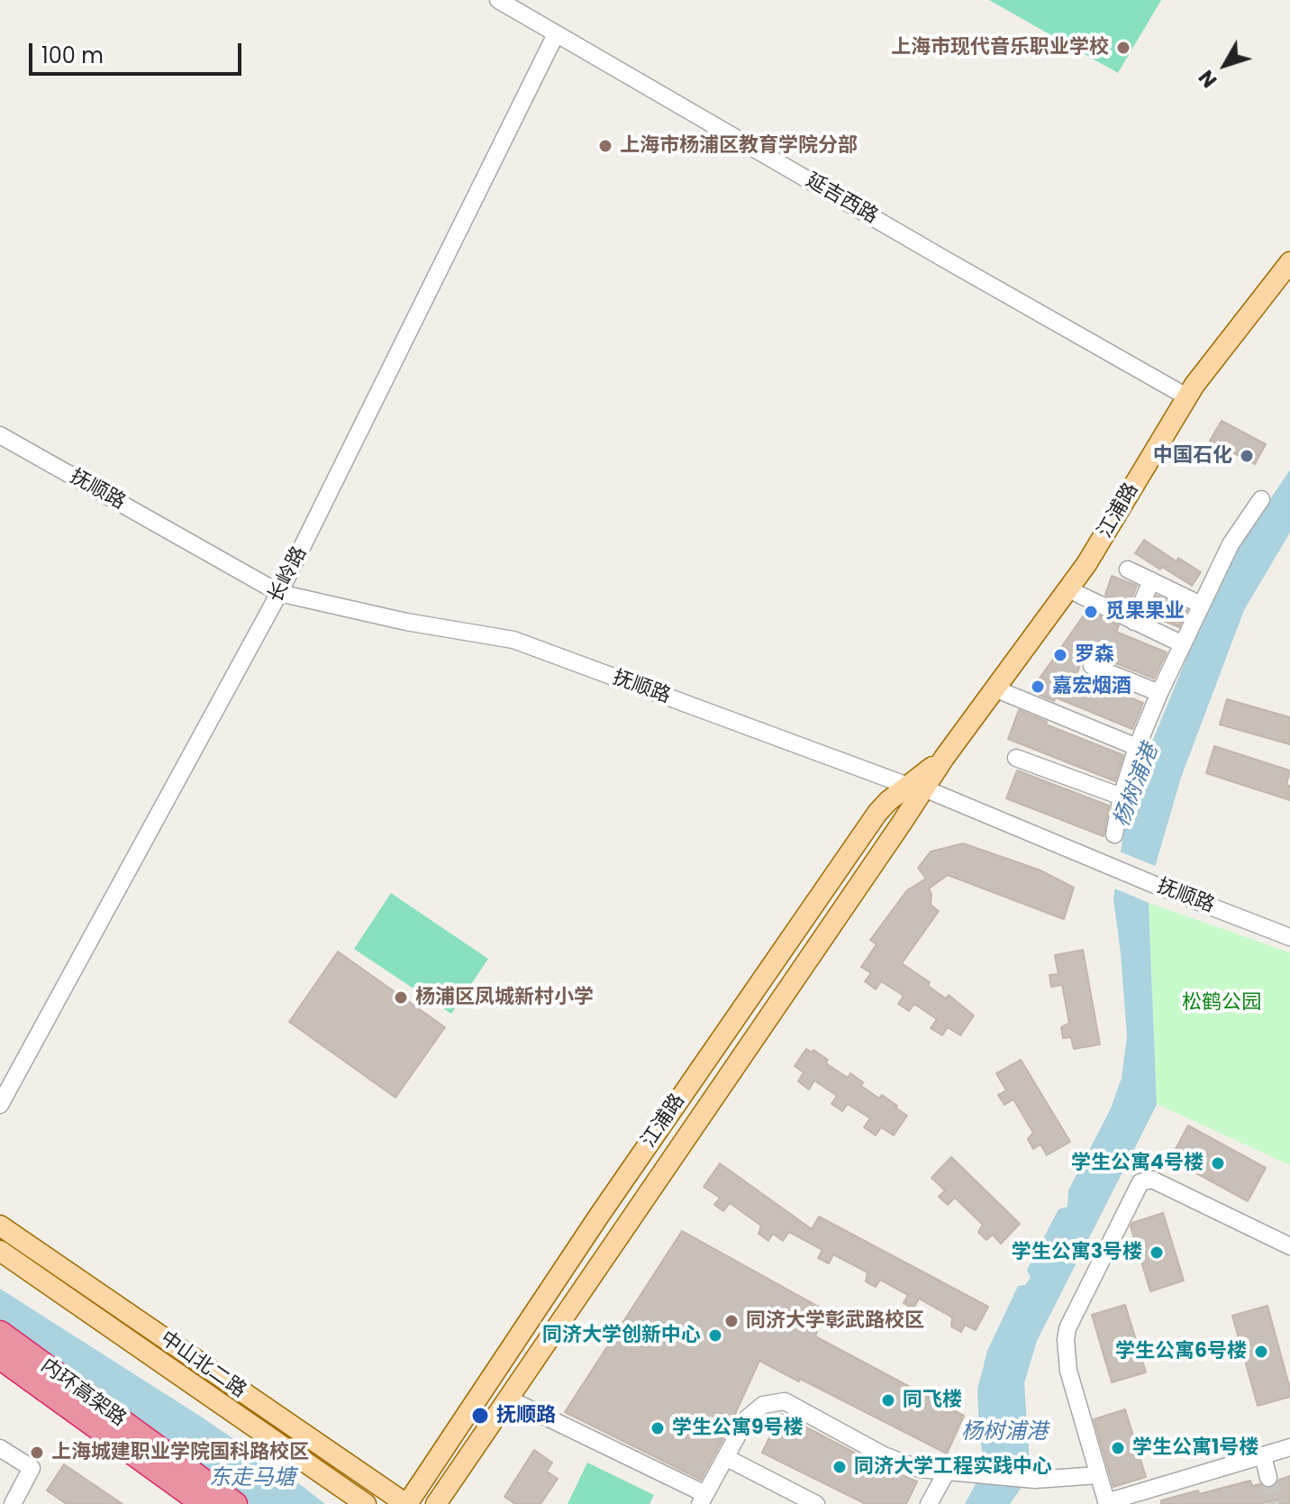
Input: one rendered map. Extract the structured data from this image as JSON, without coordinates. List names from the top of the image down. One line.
{"streets":{"highway":["内环高架路"],"main road":["江浦路","中山北二路"],"street":["延吉西路","抚顺路","长岭路"]},"crossings":[["延吉西路","江浦路"],["延吉西路","长岭路"],["抚顺路","江浦路"],["抚顺路","长岭路"],["江浦路","中山北二路"]],"water":["杨树浦港","东走马塘"],"parks":["松鹤公园"],"places":["上海市现代音乐职业学校","上海市杨浦区教育学院分部","中国石化","觅果果业","罗森","嘉宏烟酒","杨浦区凤城新村小学","学生公寓4号楼","学生公寓3号楼","同济大学彰武路校区","同济大学创新中心","学生公寓6号楼","同飞楼","抚顺路","学生公寓9号楼","学生公寓1号楼","上海城建职业学院国科路校区","同济大学工程实践中心"],"scale_bar":"100 m","north":"bottom left"}
